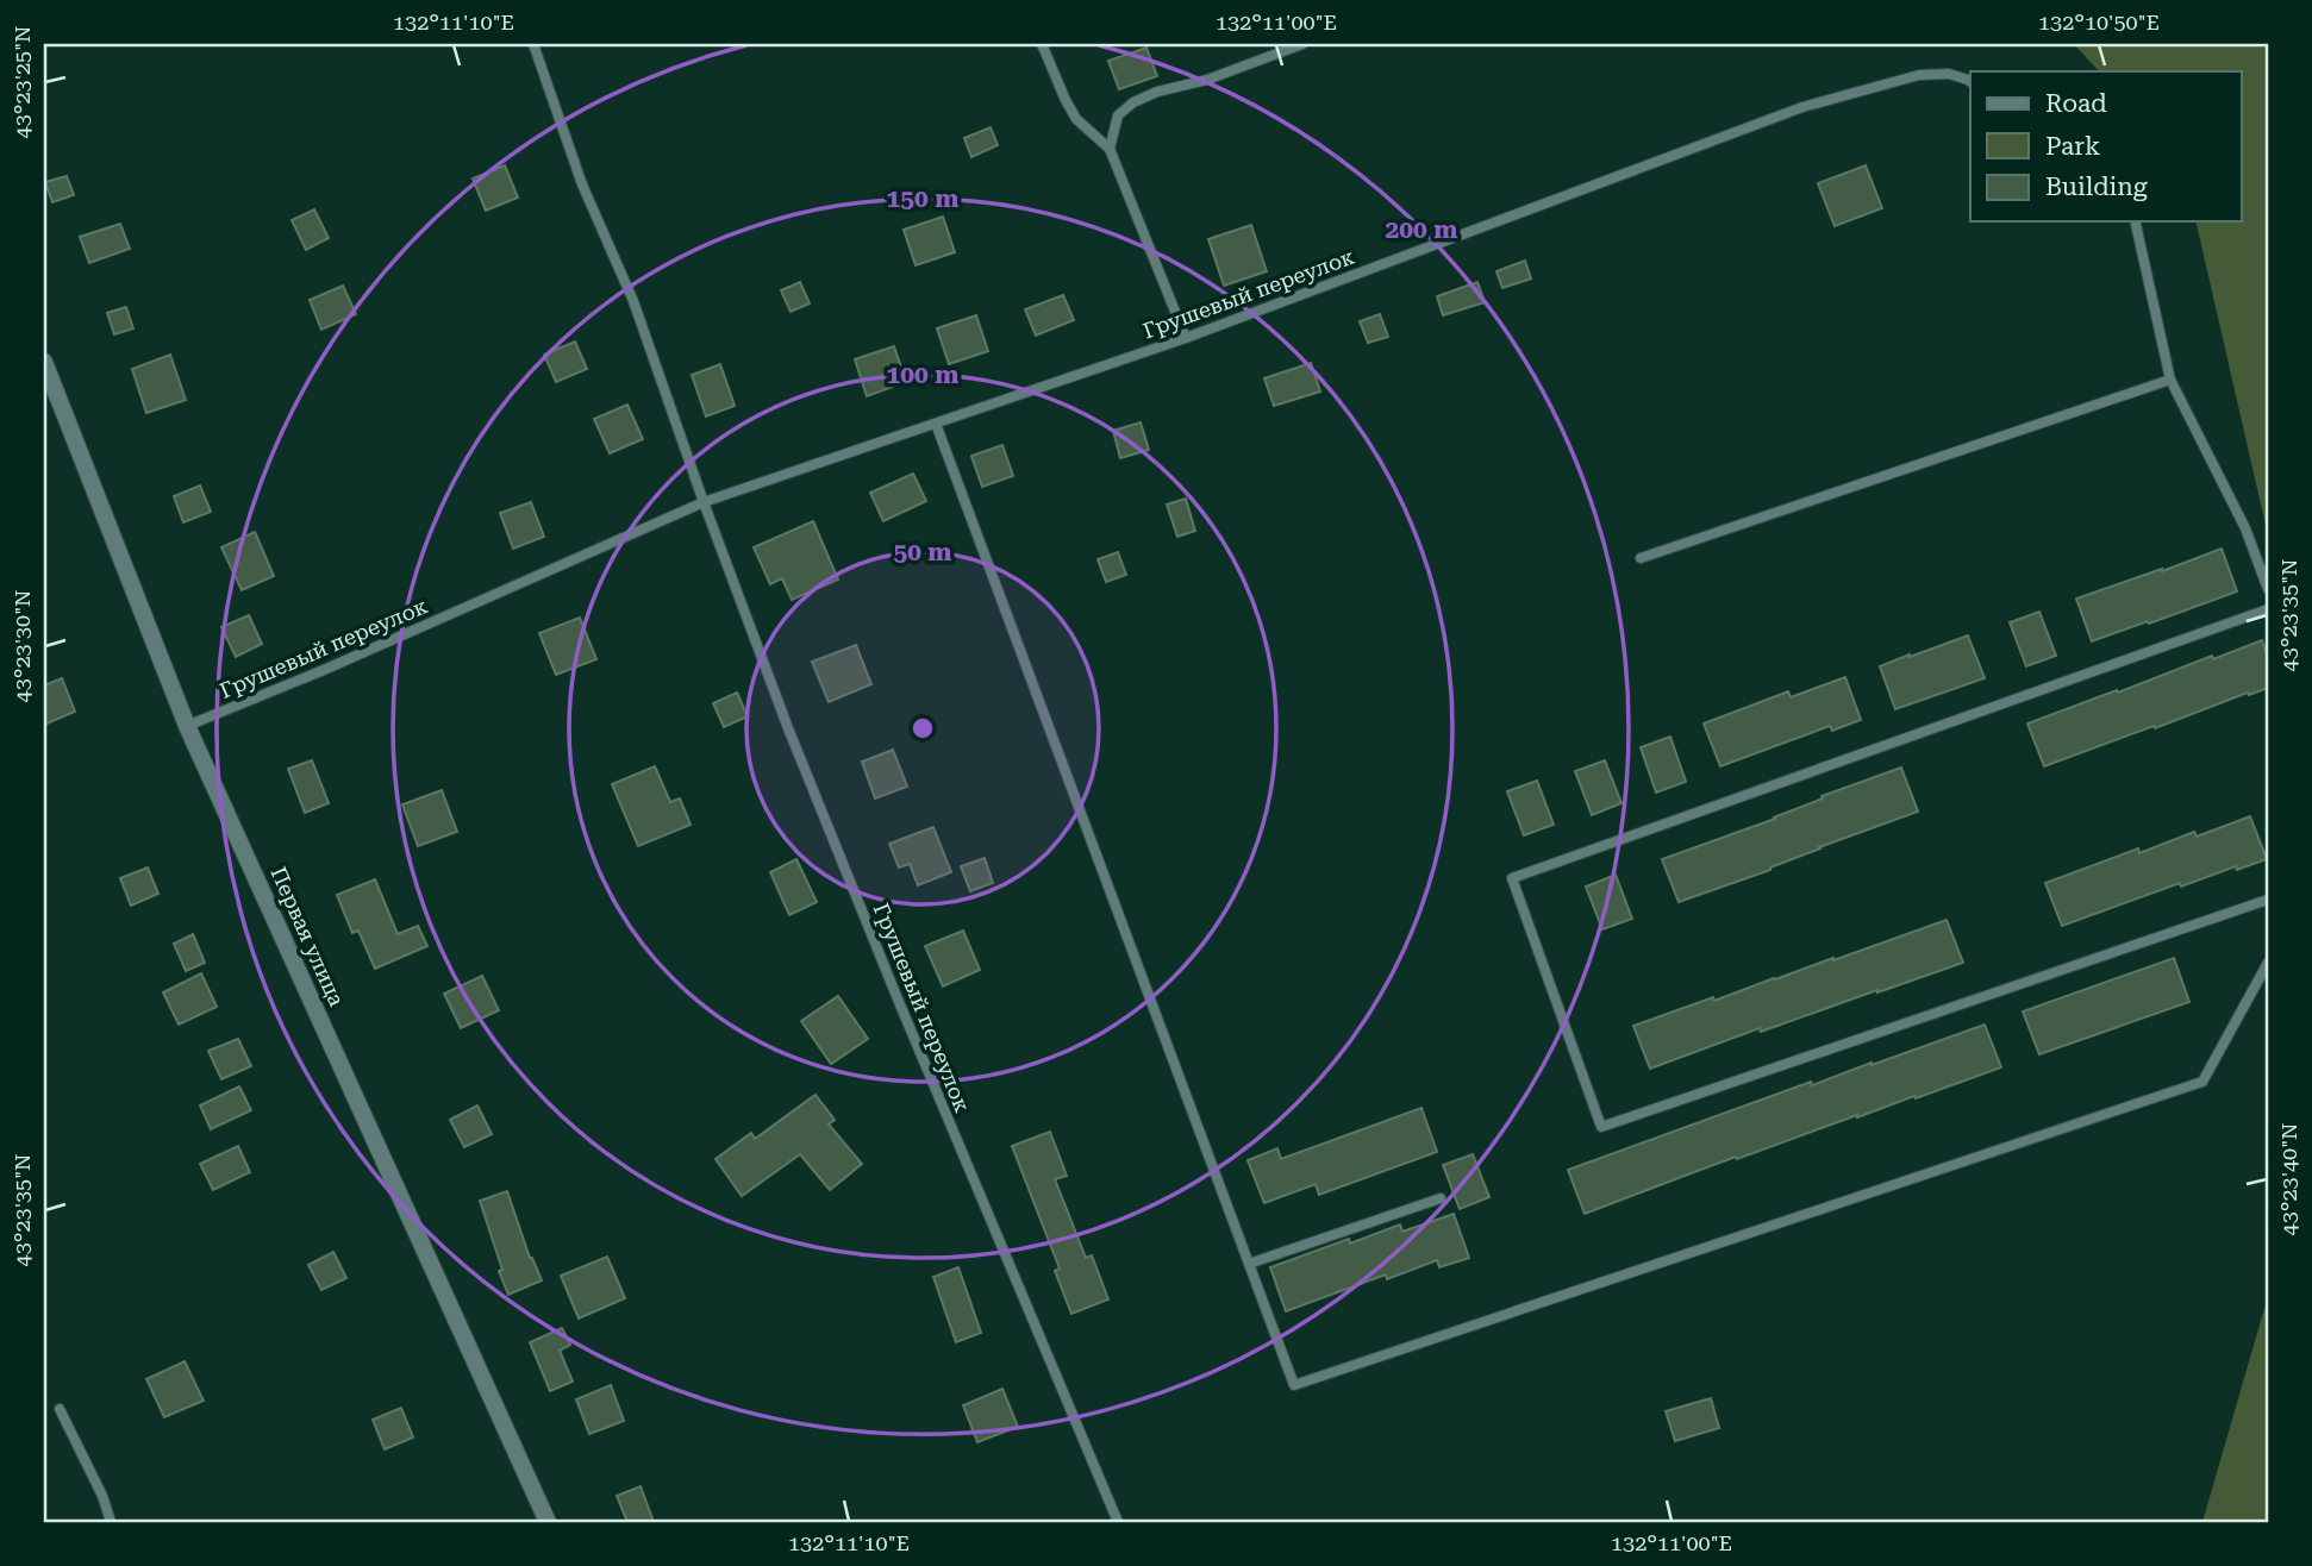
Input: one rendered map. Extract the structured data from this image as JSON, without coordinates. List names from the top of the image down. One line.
{"streets":{"street":["Первая улица"],"lane":["Грушевый переулок"]},"crossings":[["Грушевый переулок","Первая улица"]],"legend":["Road","Park","Building"],"coordinates":["132°11'10\"E","132°11'00\"E","132°10'50\"E","43°23'25\"N","43°23'35\"N","43°23'30\"N","43°23'40\"N"],"rings":["150 m","200 m","100 m","50 m"]}
